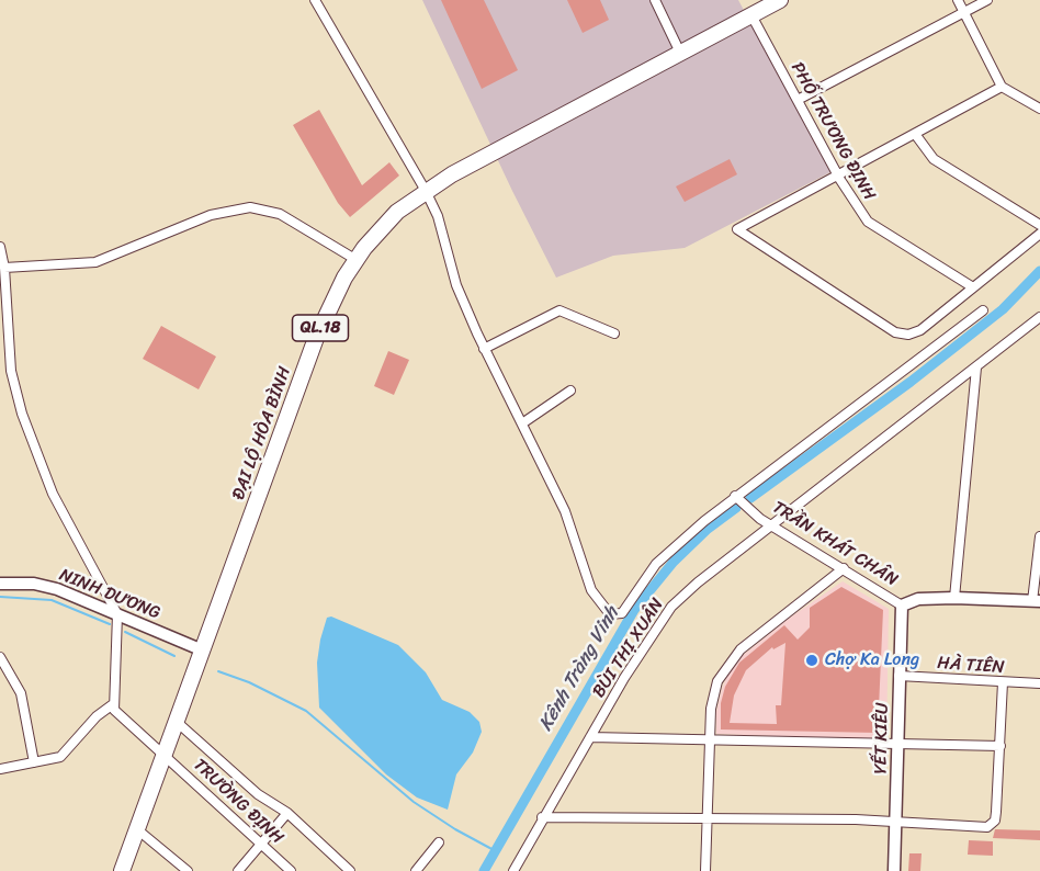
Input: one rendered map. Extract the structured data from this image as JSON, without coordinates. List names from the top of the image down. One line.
{"streets":{"highway":["QL.18","ĐẠI LỘ HÒA BÌNH"],"street":["PHỐ TRƯƠNG ĐỊNH","TRẦN KHÁT CHÂN","NINH DƯƠNG","BÙI THỊ XUÂN","HÀ TIÊN","YẾT KIÊU","TRƯỜNG ĐỊNH"]},"crossings":[["PHỐ TRƯƠNG ĐỊNH","ĐẠI LỘ HÒA BÌNH"],["ĐẠI LỘ HÒA BÌNH","NINH DƯƠNG"],["ĐẠI LỘ HÒA BÌNH","TRƯỜNG ĐỊNH"],["TRẦN KHÁT CHÂN","BÙI THỊ XUÂN"],["TRẦN KHÁT CHÂN","YẾT KIÊU"],["HÀ TIÊN","YẾT KIÊU"]],"water":["Kênh Tràng Vinh"],"places":["Chợ Ka Long"]}
